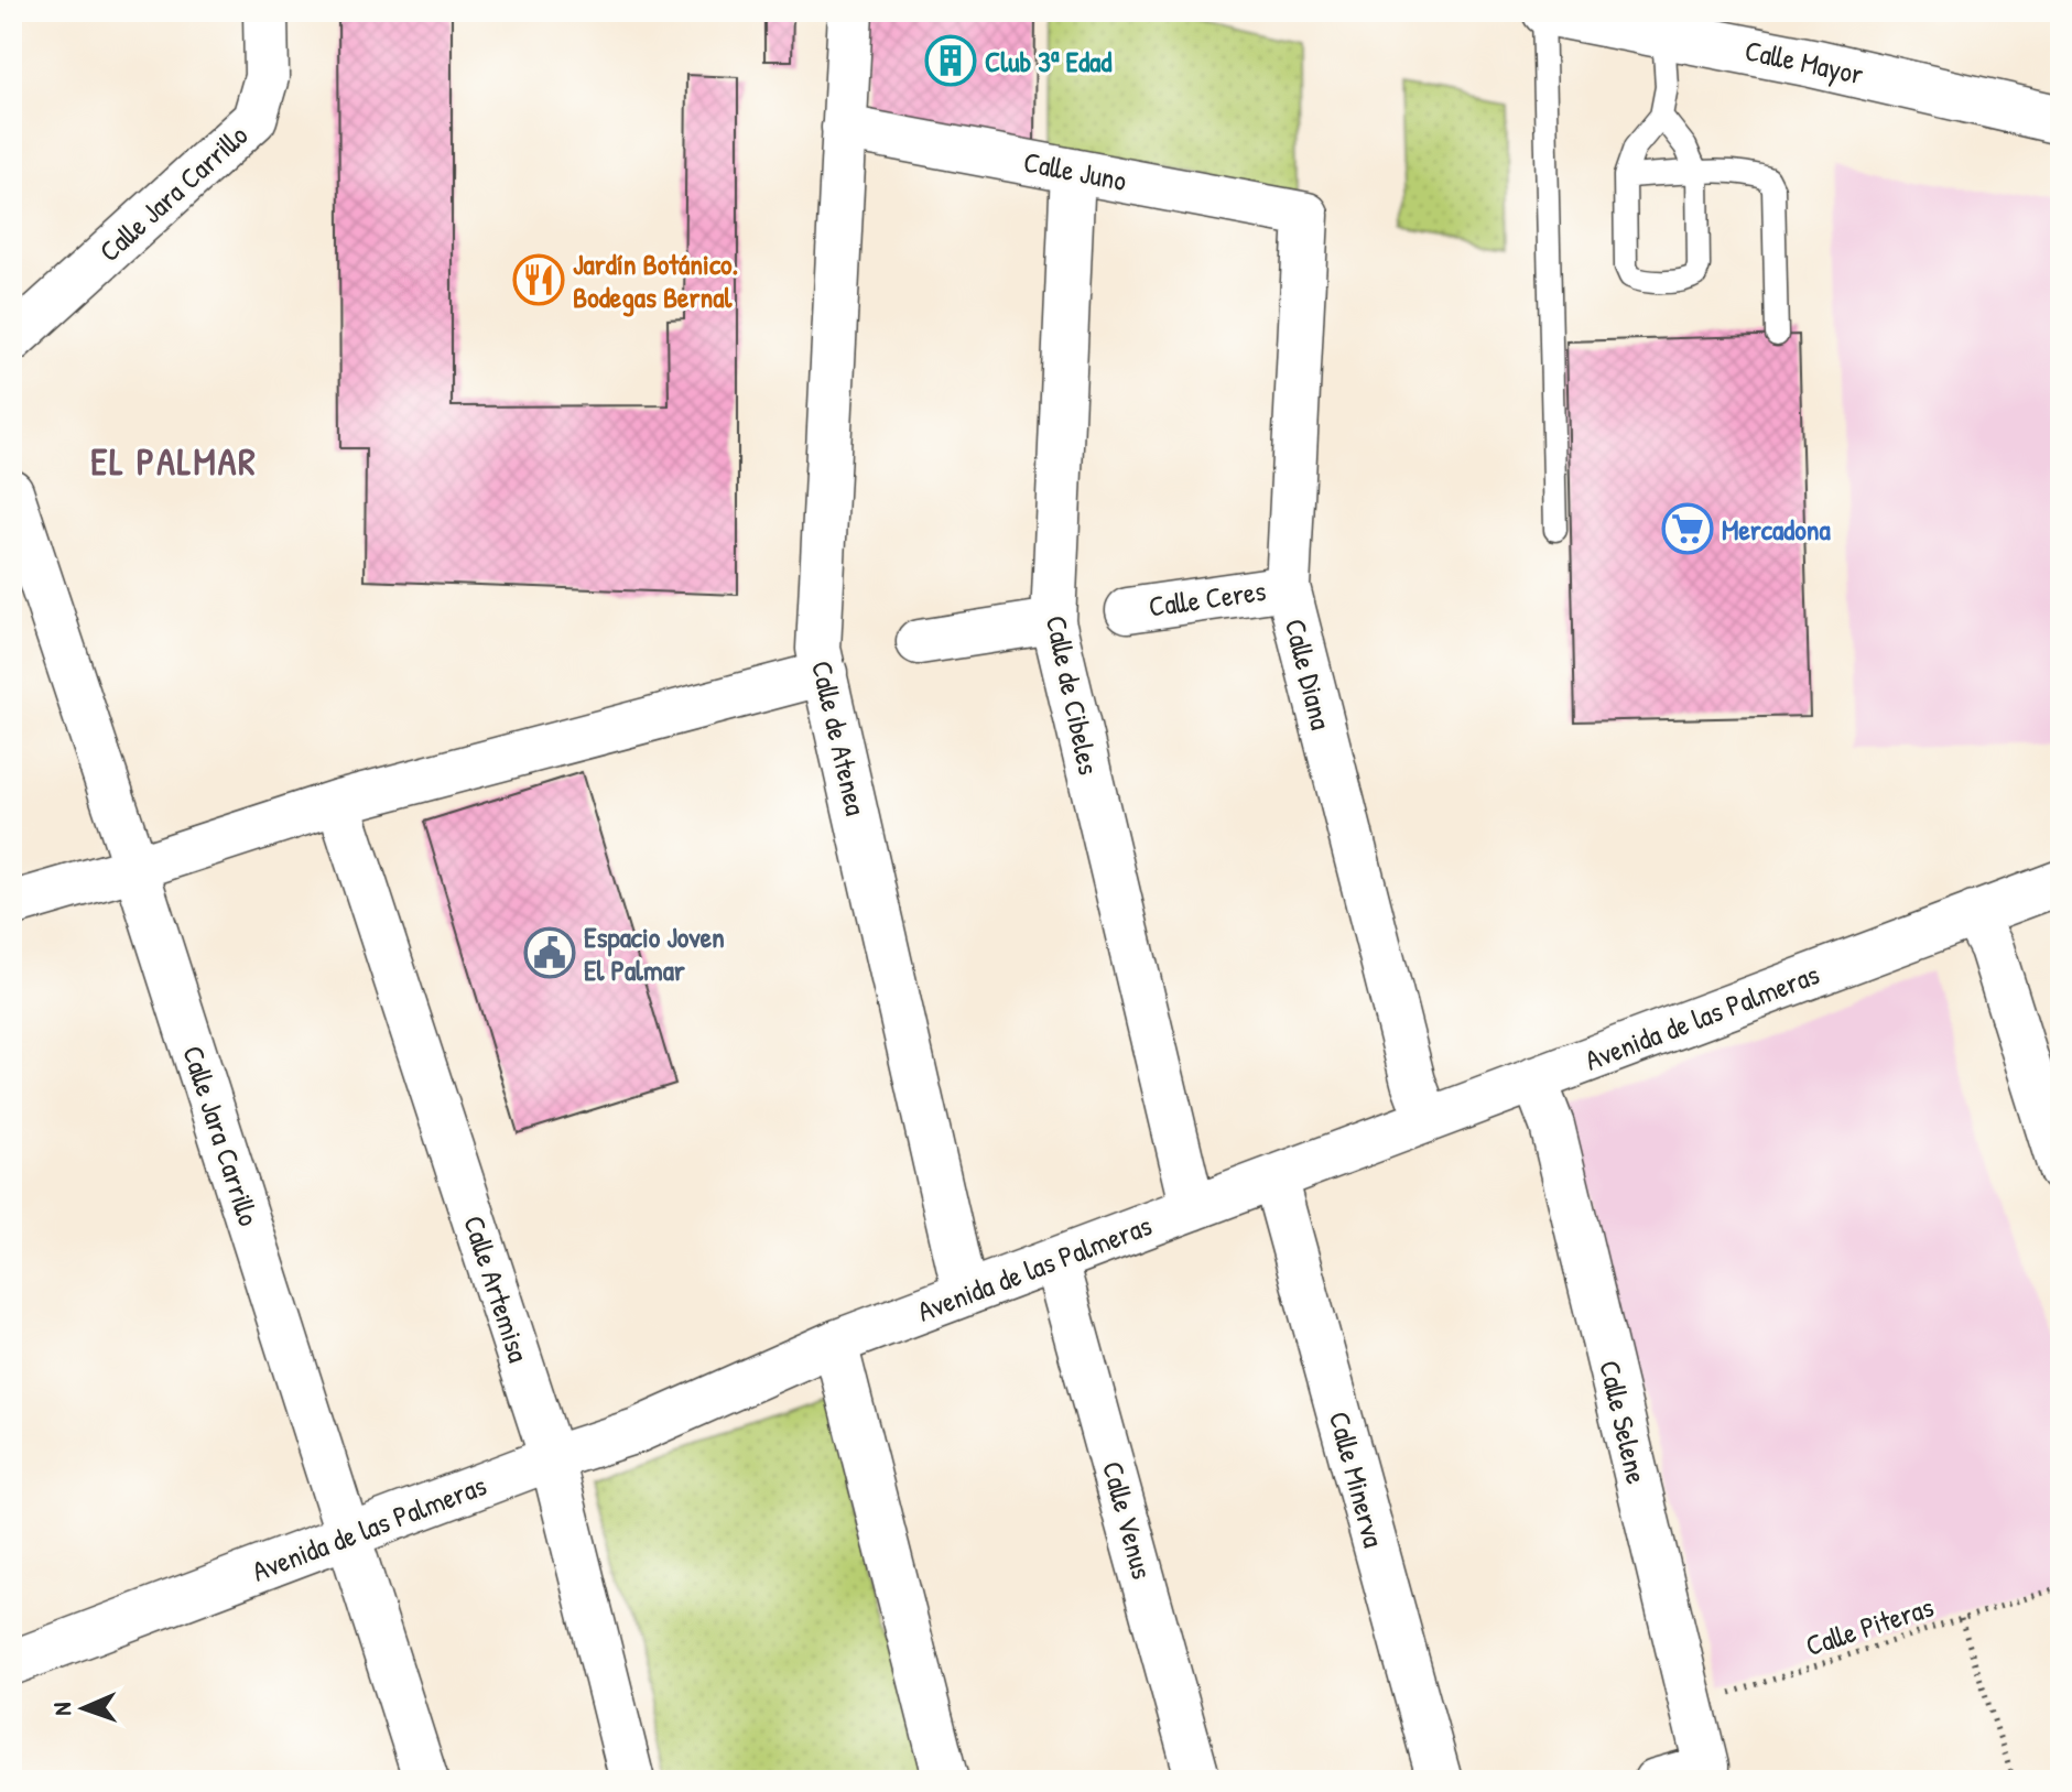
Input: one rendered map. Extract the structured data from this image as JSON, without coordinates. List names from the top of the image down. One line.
{"streets":{"street":["Calle Mayor","Calle Juno","Calle Jara Carrillo","Calle Ceres","Calle Diana","Calle de Cibeles","Calle de Atenea","Avenida de las Palmeras","Calle Artemisa","Calle Selene","Calle Minerva","Calle Venus"],"path":["Calle Piteras"]},"crossings":[["Calle Juno","Calle Diana"],["Calle Juno","Calle de Cibeles"],["Calle Juno","Calle de Atenea"],["Calle Jara Carrillo","Avenida de las Palmeras"],["Calle Ceres","Calle Diana"],["Calle Diana","Avenida de las Palmeras"],["Calle de Cibeles","Avenida de las Palmeras"],["Calle de Atenea","Avenida de las Palmeras"],["Avenida de las Palmeras","Calle Artemisa"],["Avenida de las Palmeras","Calle Selene"],["Avenida de las Palmeras","Calle Minerva"],["Avenida de las Palmeras","Calle Venus"],["Calle Selene","Calle Piteras"]],"districts":["EL PALMAR"],"places":{"building":["Club 3ª Edad"],"restaurant":["Jardín Botánico. Bodegas Bernal"],"supermarket":["Mercadona"],"public building":["Espacio Joven El Palmar"]},"north":"left"}
